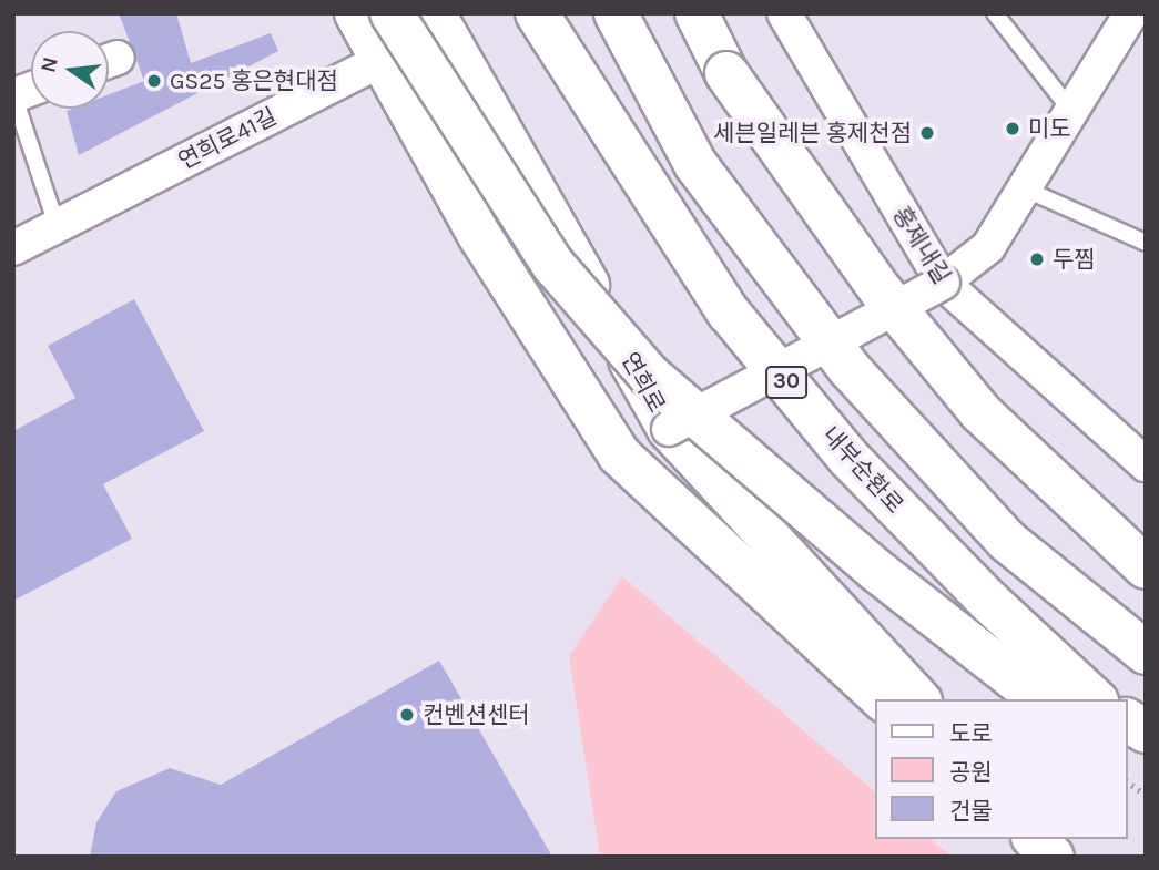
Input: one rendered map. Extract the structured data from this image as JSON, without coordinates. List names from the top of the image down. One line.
{"streets":{"main road":["연희로","30","내부순환로"],"street":["연희로41길","홍제내길"]},"crossings":[["연희로41길","연희로"]],"places":["GS25 홍은현대점","미도","세븐일레븐 홍제천점","두찜","컨벤션센터"],"legend":["도로","공원","건물"],"north":"left"}
